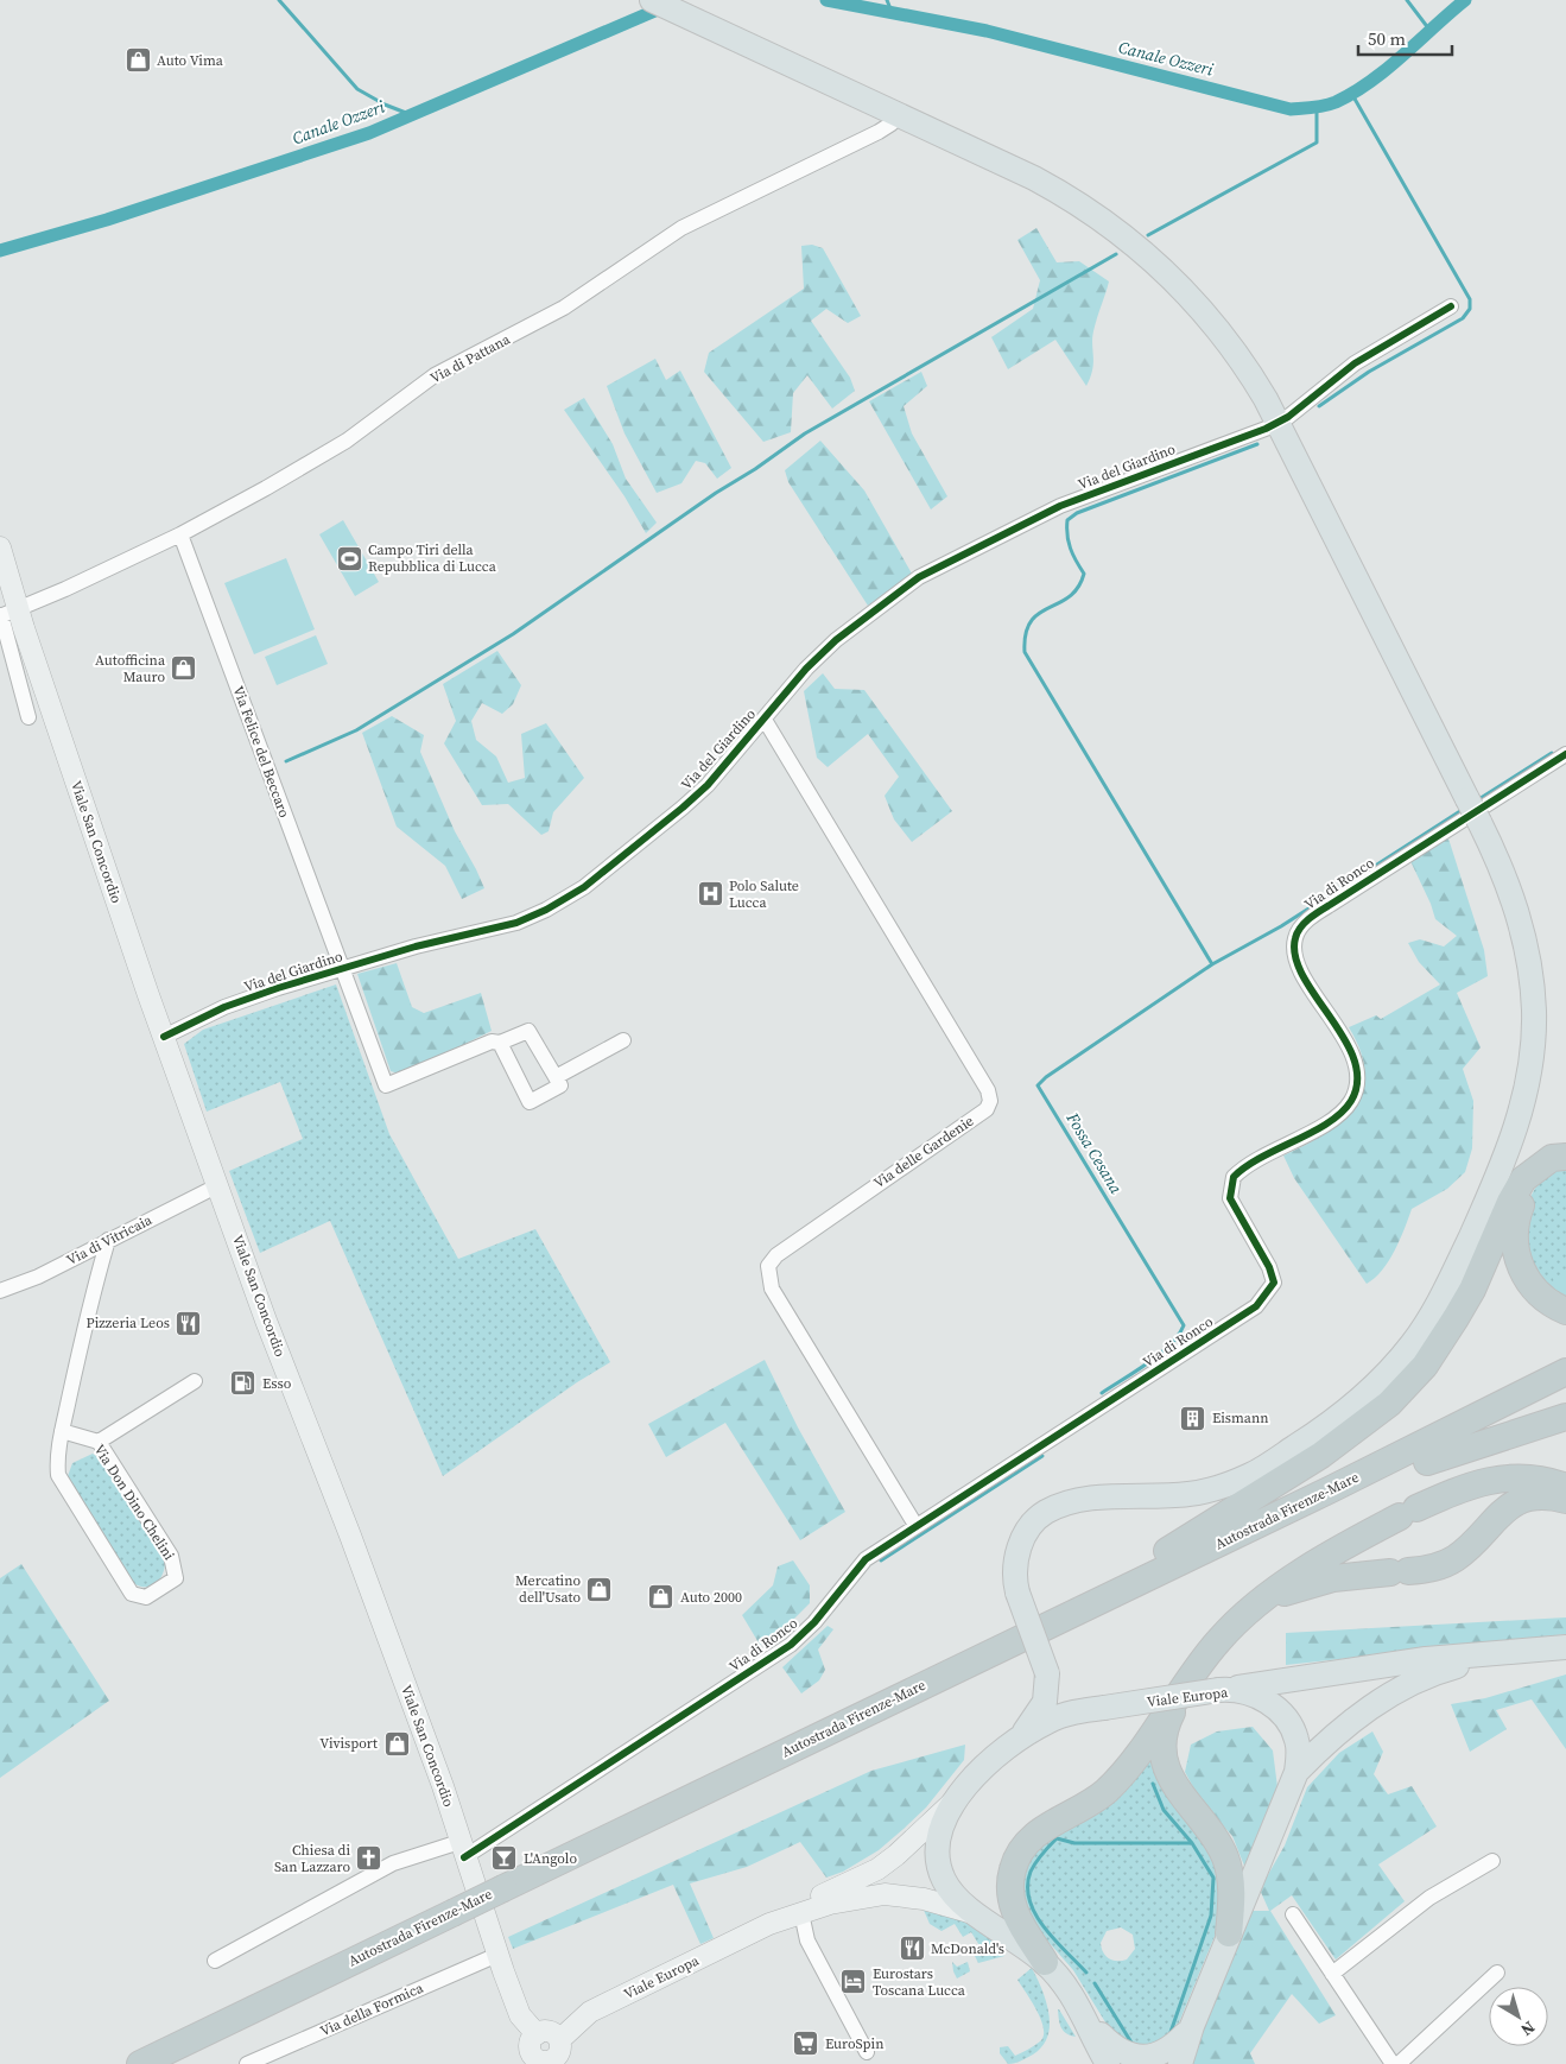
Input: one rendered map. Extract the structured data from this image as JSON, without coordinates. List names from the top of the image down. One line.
{"streets":{"highway":["Autostrada Firenze-Mare"],"main road":["Viale San Concordio","Viale Europa"],"street":["Via di Pattana","Via del Giardino","Via Felice del Beccaro","Via di Ronco","Via delle Gardenie","Via di Vitricaia","Via Don Dino Chelini","Via della Formica"]},"crossings":[["Via di Pattana","Via Felice del Beccaro"],["Via di Pattana","Viale San Concordio"],["Via del Giardino","Via Felice del Beccaro"],["Via del Giardino","Viale San Concordio"],["Via del Giardino","Via delle Gardenie"],["Viale San Concordio","Via di Ronco"],["Viale San Concordio","Via di Vitricaia"],["Viale San Concordio","Viale Europa"],["Viale San Concordio","Via della Formica"],["Via di Ronco","Via delle Gardenie"],["Via di Vitricaia","Via Don Dino Chelini"]],"water":["Canale Ozzeri","Fossa Cesana"],"places":{"shop":["Auto Vima","Autofficina Mauro","Mercatino dell'Usato","Auto 2000","Vivisport"],"sports":["Campo Tiri della Repubblica di Lucca"],"hospital":["Polo Salute Lucca"],"restaurant":["Pizzeria Leos","McDonald's"],"fuel station":["Esso"],"building":["Eismann"],"church":["Chiesa di San Lazzaro"],"bar":["L'Angolo"],"hotel":["Eurostars Toscana Lucca"],"supermarket":["EuroSpin"]},"scale_bar":"50 m","north":"bottom right"}
